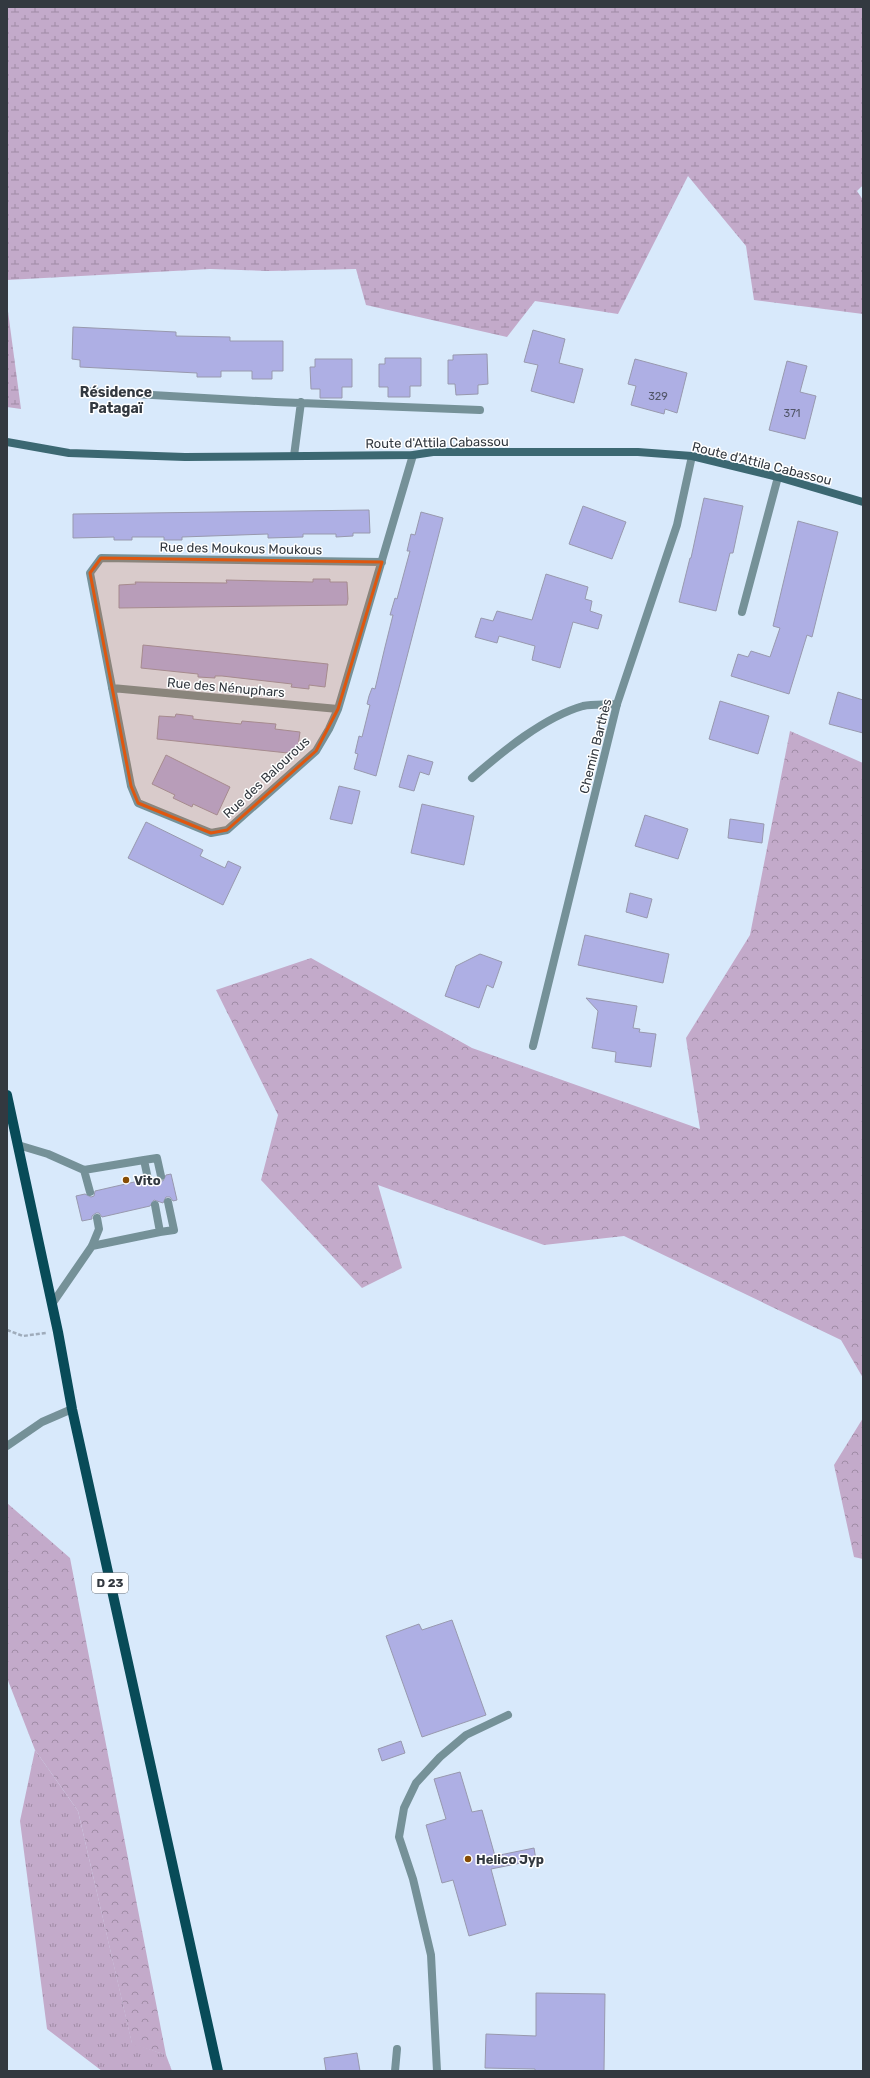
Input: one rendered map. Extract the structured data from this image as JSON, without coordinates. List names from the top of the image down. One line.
{"streets":{"main road":["Route d'Attila Cabassou","D 23"],"street":["Rue des Moukous Moukous","Rue des Nénuphars","Chemin Barthès","Rue des Balourous"]},"crossings":[["Route d'Attila Cabassou","Chemin Barthès"],["Route d'Attila Cabassou","Rue des Balourous"],["Rue des Moukous Moukous","Rue des Balourous"],["Rue des Nénuphars","Rue des Balourous"]],"districts":["Résidence Patagaï"],"places":["Vito","Helico Jyp"],"house_numbers":["329","371"]}
